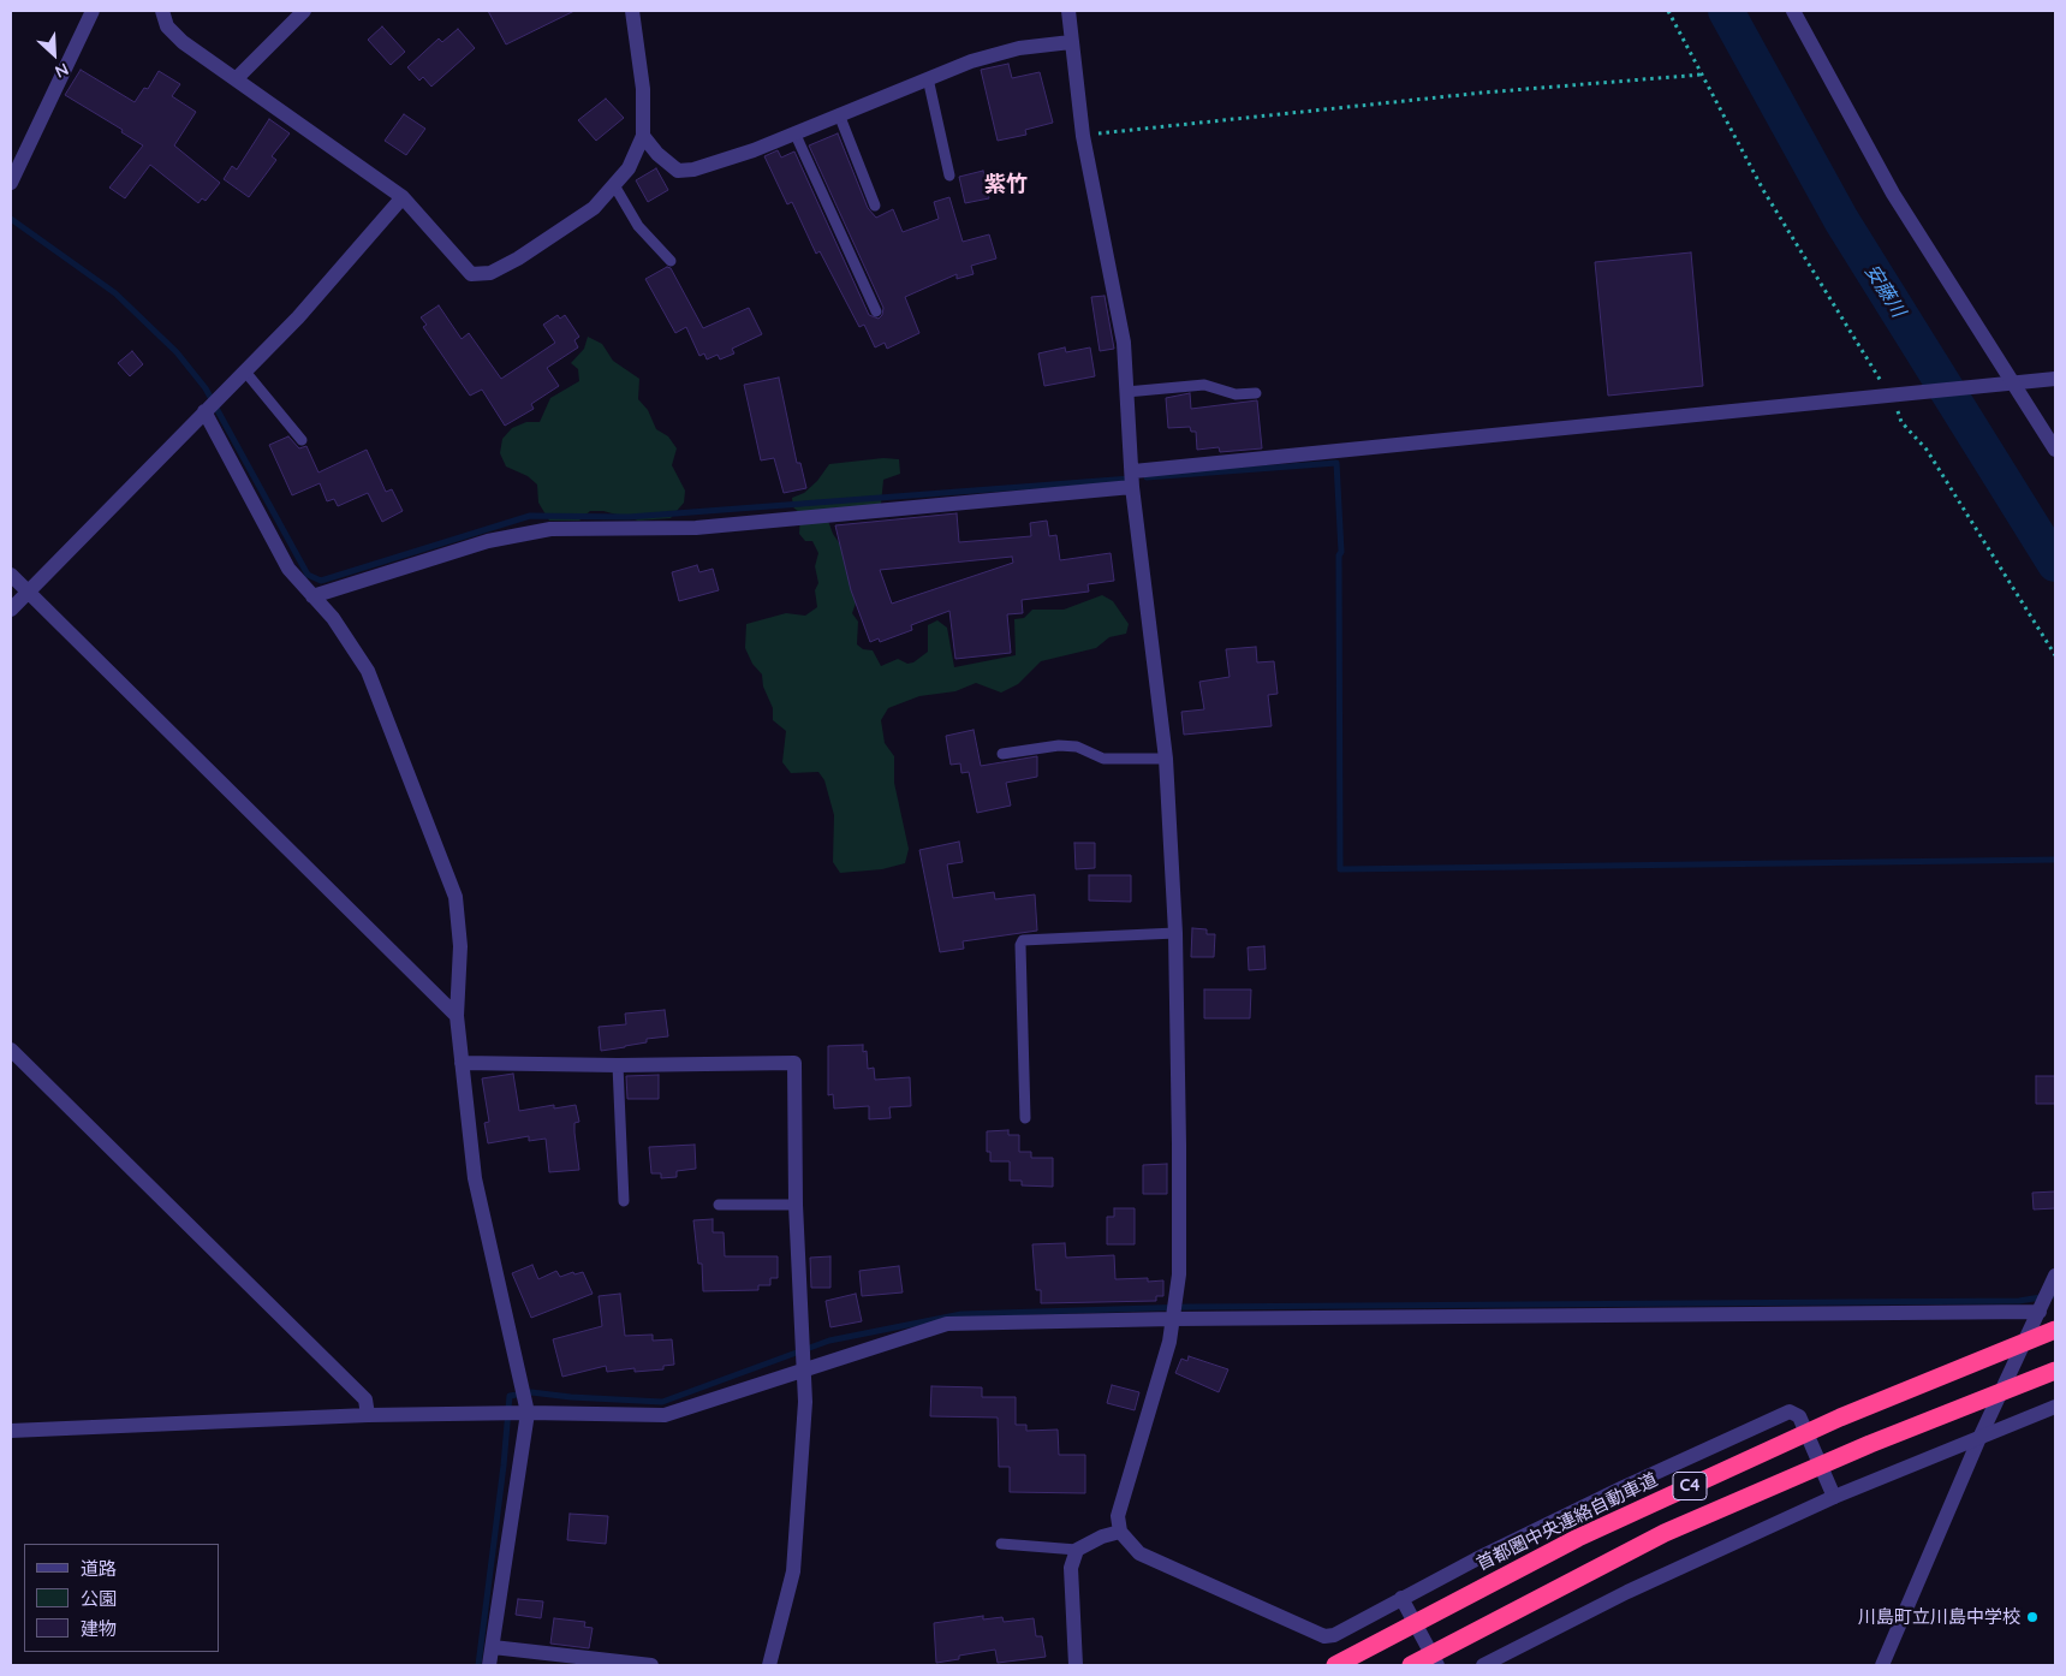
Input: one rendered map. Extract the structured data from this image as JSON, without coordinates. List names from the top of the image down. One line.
{"streets":{"highway":["C4","首都圏中央連絡自動車道"]},"districts":["紫竹"],"water":["安藤川"],"places":["川島町立川島中学校"],"legend":["道路","公園","建物"],"north":"bottom right"}
